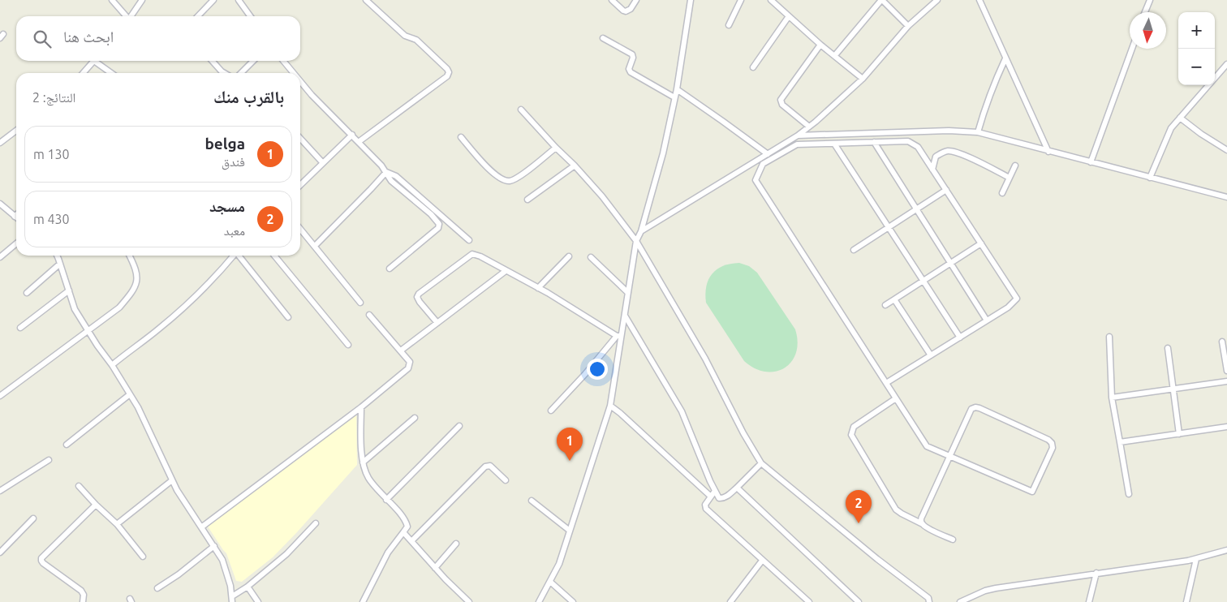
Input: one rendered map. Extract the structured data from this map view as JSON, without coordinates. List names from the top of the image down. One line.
{"north":"bottom","page":{"map_buttons":["+","−"],"search":"ابحث هنا","heading":["بالقرب منك","النتائج: 2"],"list":[{"mark":"1","name":"belga","note":"فندق","value":"130 m"},{"mark":"2","name":"مسجد","note":"معبد","value":"430 m"}],"pins":["1","2"]}}
